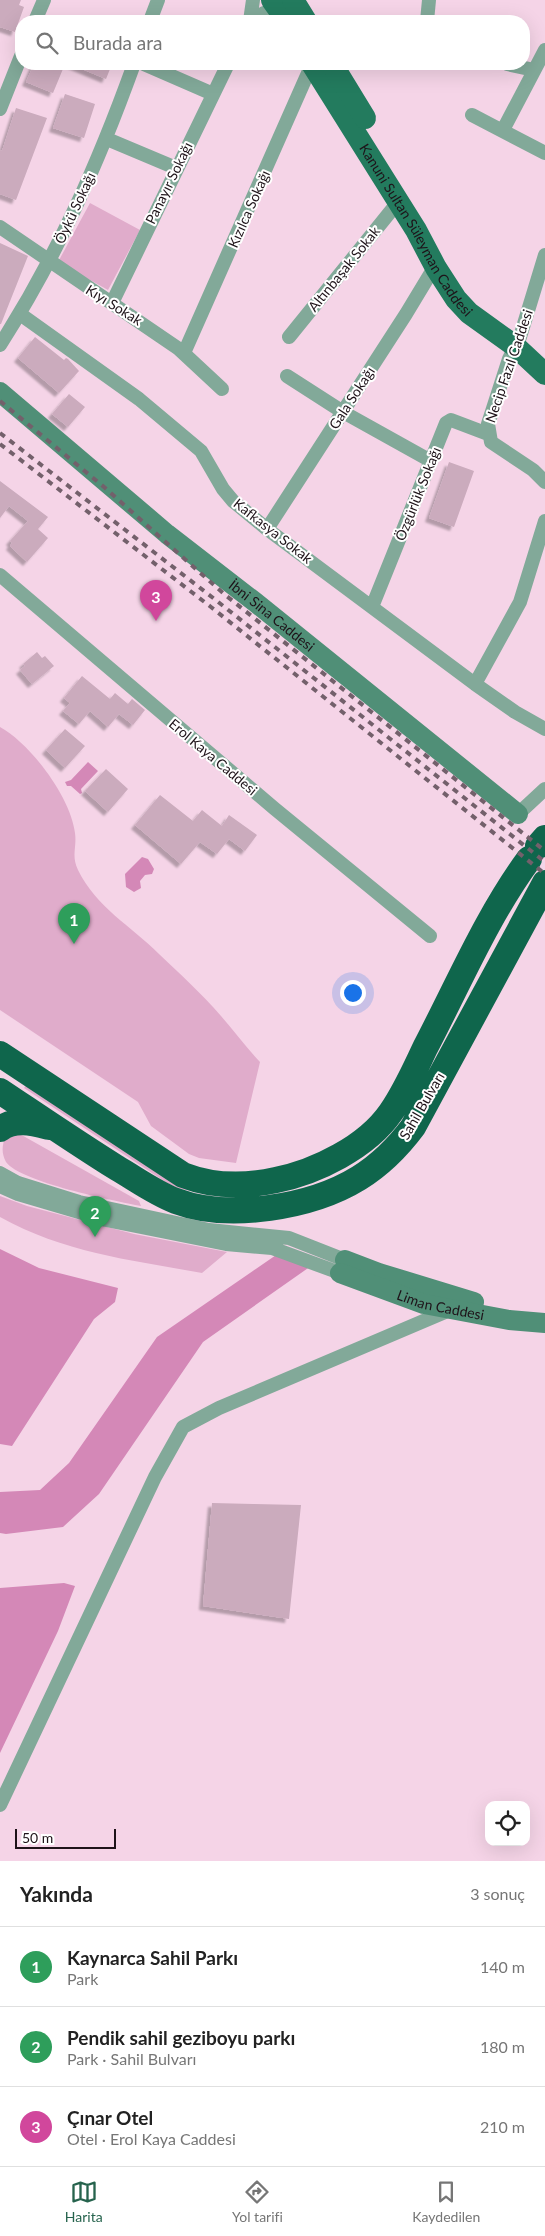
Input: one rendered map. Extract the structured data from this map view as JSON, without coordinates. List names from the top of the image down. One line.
{"streets":{"highway":["Sahil Bulvarı"],"main road":["Kanuni Sultan Süleyman Caddesi"],"street":["Panayır Sokağı","Öykü Sokağı","Kızılca Sokağı","Altınbaşak Sokak","Kıyı Sokak","Necip Fazıl Caddesi","Gala Sokağı","Özgürlük Sokağı","Kafkasya Sokak","İbni Sina Caddesi","Erol Kaya Caddesi","Liman Caddesi"]},"crossings":[["Panayır Sokağı","Kıyı Sokak"],["Öykü Sokağı","Kıyı Sokak"],["Öykü Sokağı","Kafkasya Sokak"],["Kızılca Sokağı","Kıyı Sokak"],["Kanuni Sultan Süleyman Caddesi","Altınbaşak Sokak"],["Kanuni Sultan Süleyman Caddesi","Necip Fazıl Caddesi"],["Kanuni Sultan Süleyman Caddesi","Gala Sokağı"],["Necip Fazıl Caddesi","Özgürlük Sokağı"],["Gala Sokağı","Kafkasya Sokak"],["Özgürlük Sokağı","Kafkasya Sokak"]],"scale_bar":"50 m","page":{"search":"Burada ara","pins":["3","1","2"],"scale":"50 m","heading":["Yakında","3 sonuç"],"list":[{"mark":"1","name":"Kaynarca Sahil Parkı","note":"Park","value":"140 m"},{"mark":"2","name":"Pendik sahil geziboyu parkı","note":"Park · Sahil Bulvarı","value":"180 m"},{"mark":"3","name":"Çınar Otel","note":"Otel · Erol Kaya Caddesi","value":"210 m"}],"nav":["Harita","Yol tarifi","Kaydedilen"]}}
